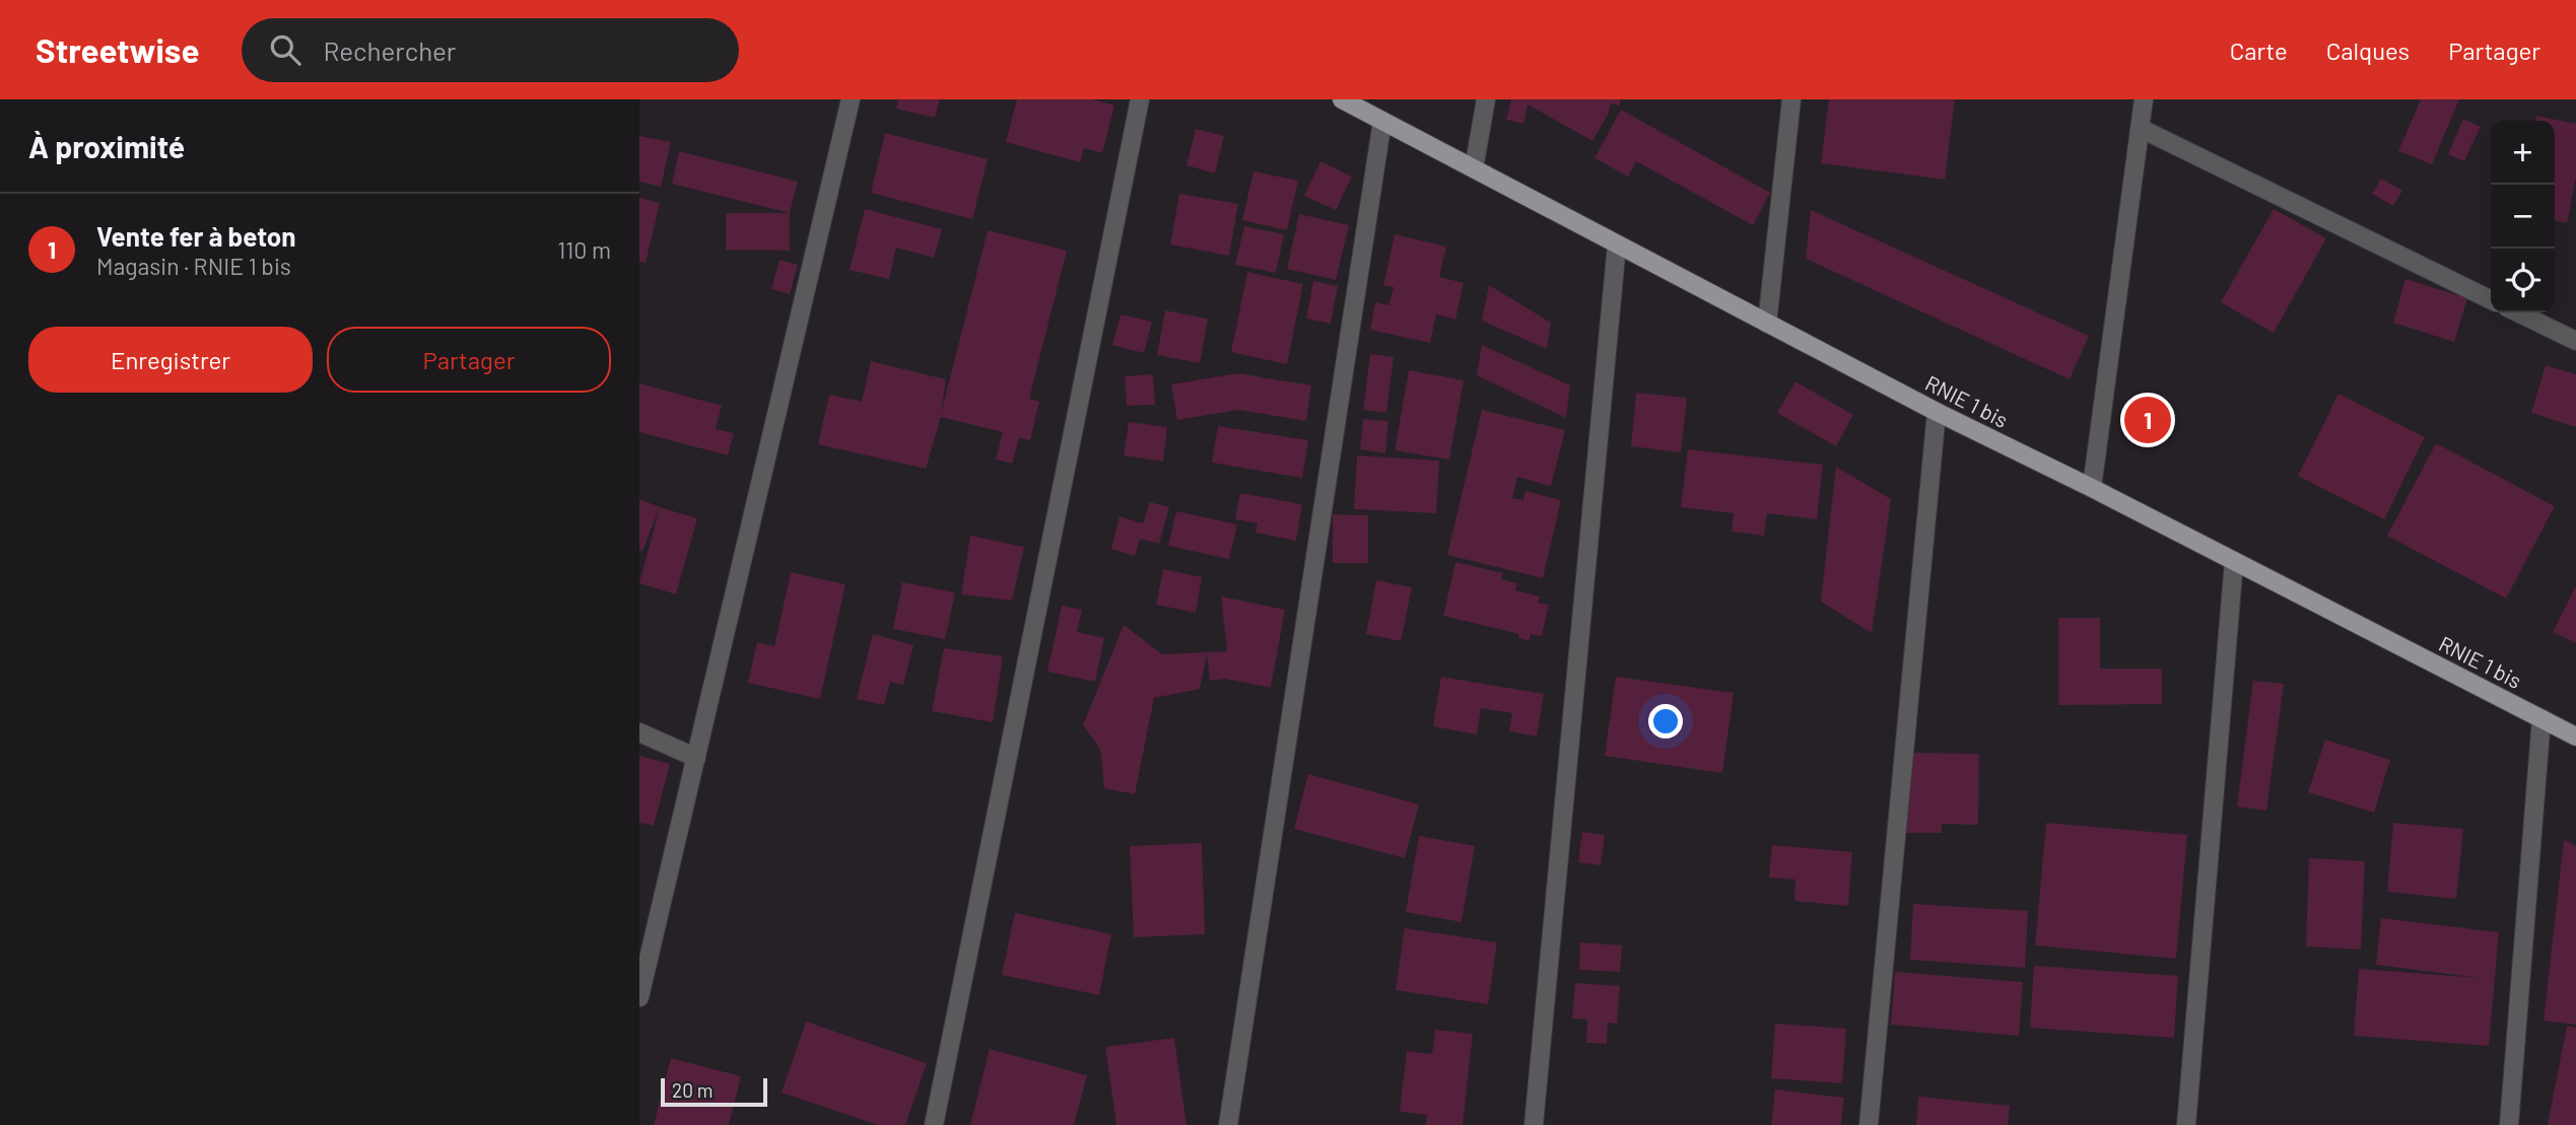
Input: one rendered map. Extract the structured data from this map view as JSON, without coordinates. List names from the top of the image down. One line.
{"streets":{"main road":["RNIE 1 bis"]},"scale_bar":"20 m","page":{"header":"Streetwise","search":"Rechercher","nav":["Carte","Calques","Partager"],"heading":"À proximité","map_buttons":["+","−"],"list":[{"mark":"1","name":"Vente fer à beton","note":"Magasin · RNIE 1 bis","value":"110 m"}],"buttons":["Enregistrer","Partager"],"pins":"1","scale":"20 m"}}
